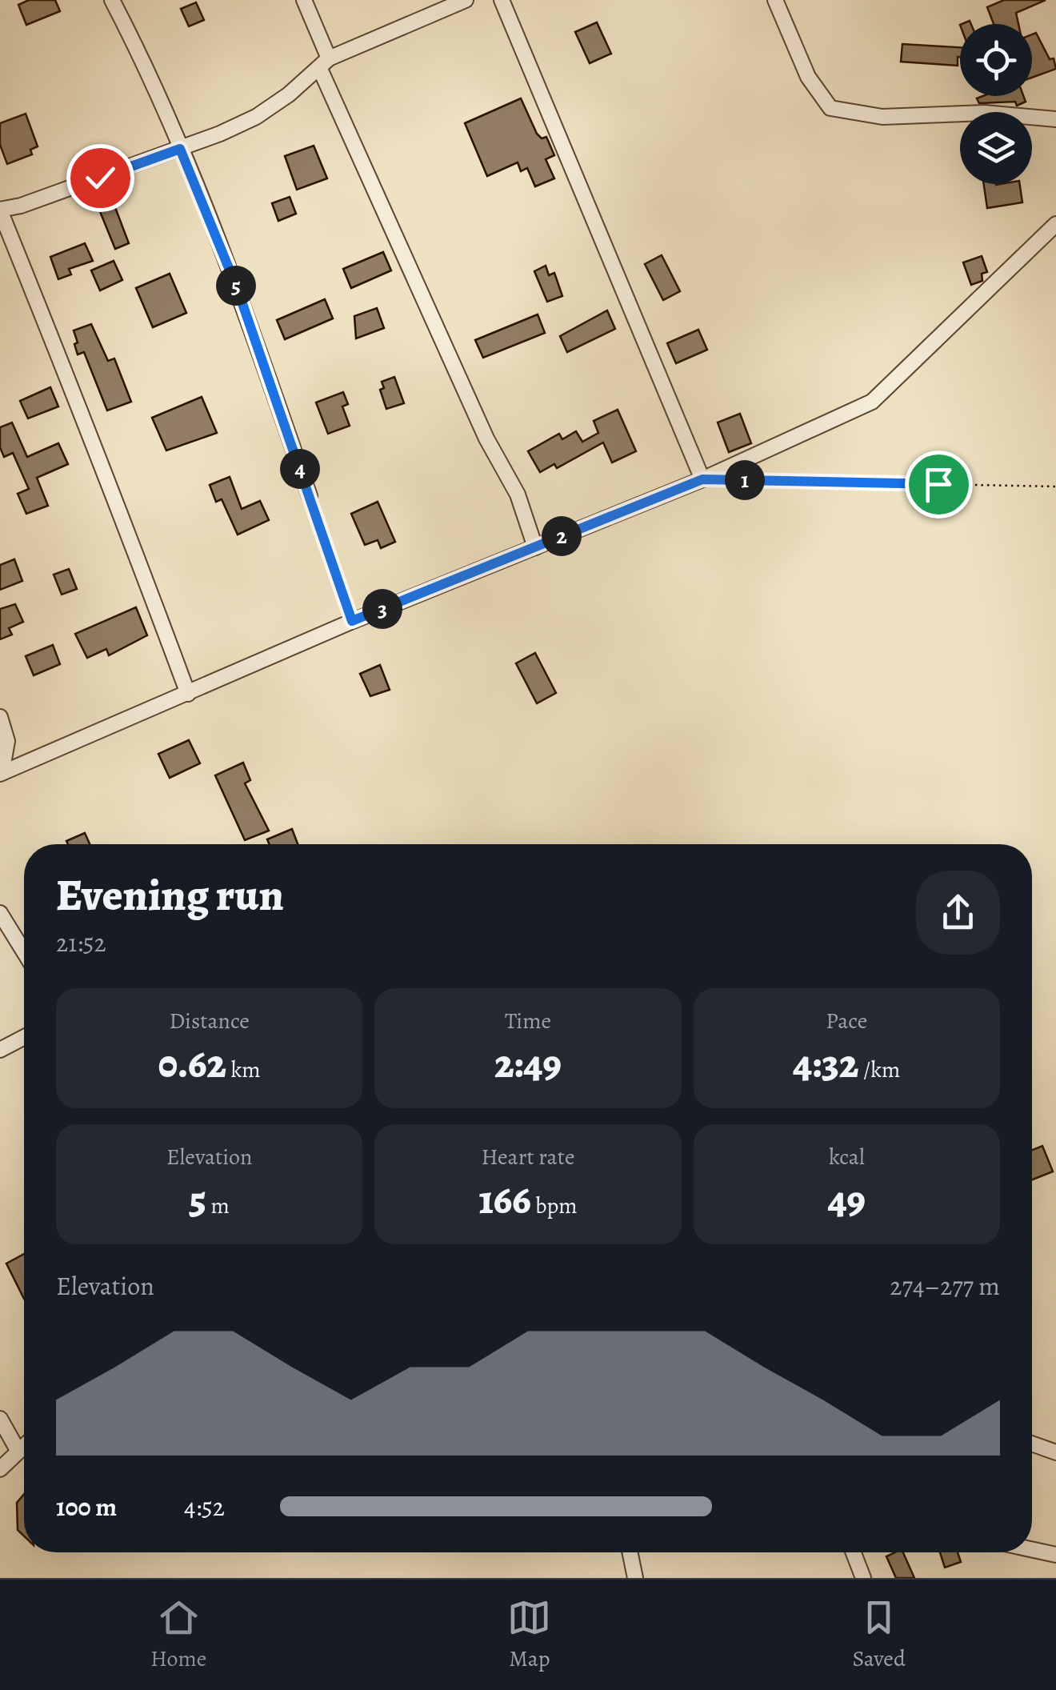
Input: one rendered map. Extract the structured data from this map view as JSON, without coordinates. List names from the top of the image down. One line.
{"page":{"pins":["5","4","1","2","3"],"heading":["Evening run","21:52"],"stats":[["Distance","0.62 km"],["Time","2:49"],["Pace","4:32 /km"],["Elevation","5 m"],["Heart rate","166 bpm"],["kcal","49"]],"chart":["Elevation","274–277 m"],"list":[{"name":"100 m","note":"4:52"}],"tabs":["Home","Map","Saved"]}}
